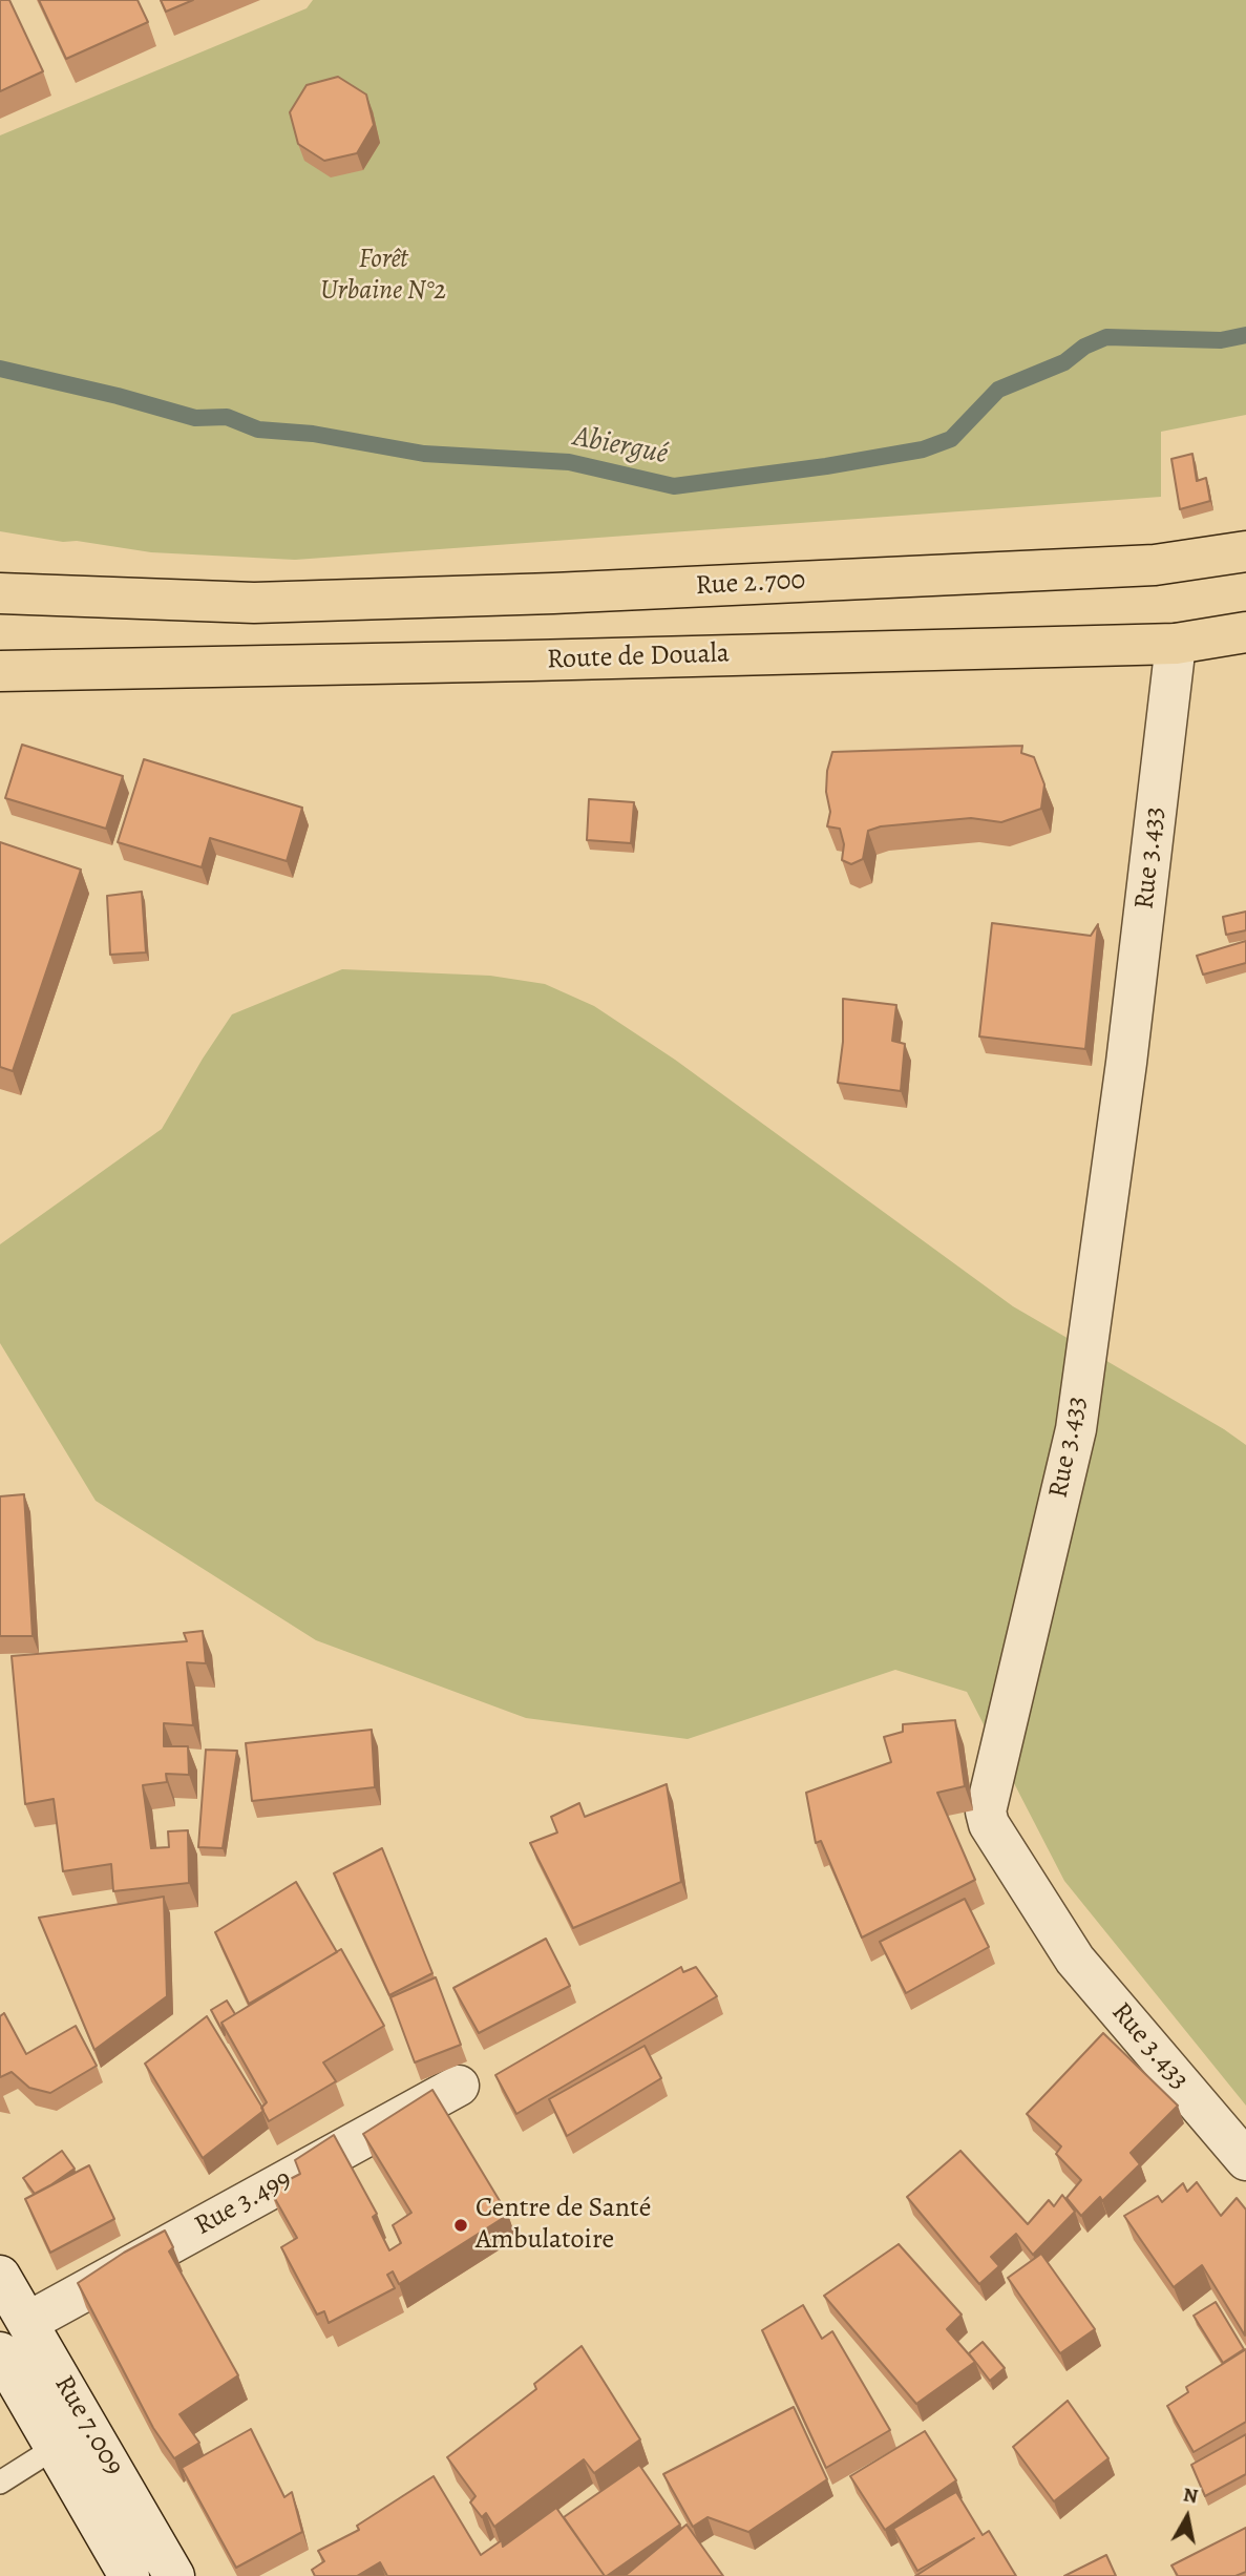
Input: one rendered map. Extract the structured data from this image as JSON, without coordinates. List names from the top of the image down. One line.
{"streets":{"main road":["Rue 2.700","Route de Douala"],"street":["Rue 3.433","Rue 3.499","Rue 7.009"]},"crossings":[["Route de Douala","Rue 3.433"],["Rue 3.499","Rue 7.009"]],"water":["Abiergué"],"parks":["Forêt Urbaine N°2"],"places":["Centre de Santé Ambulatoire"],"north":"top"}
